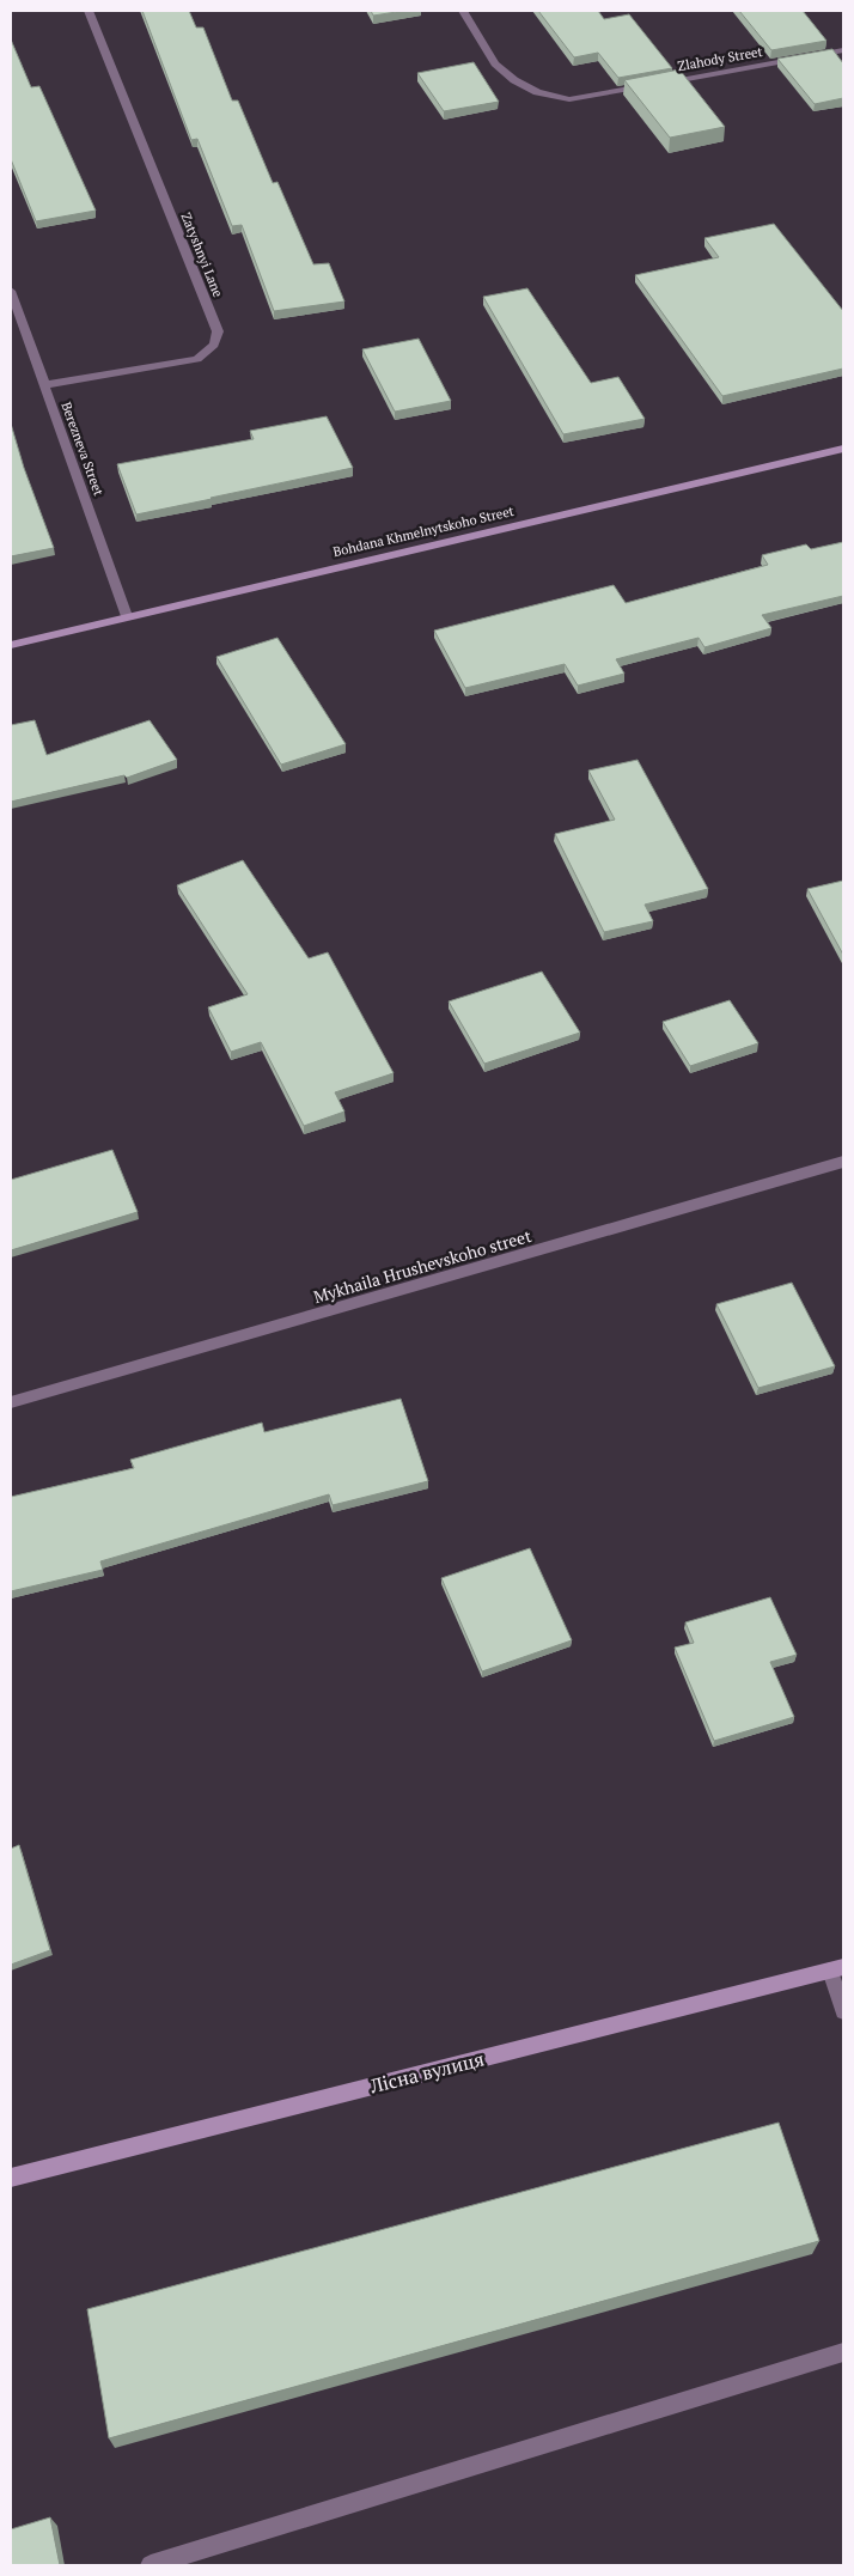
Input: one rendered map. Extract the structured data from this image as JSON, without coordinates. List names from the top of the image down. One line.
{"streets":{"main road":["Bohdana Khmelnytskoho Street","Лісна вулиця"],"street":["Zlahody Street","Zatyshnyi Lane","Berezneva Street","Mykhaila Hrushevskoho street"]},"crossings":[["Zatyshnyi Lane","Berezneva Street"],["Berezneva Street","Bohdana Khmelnytskoho Street"]]}
